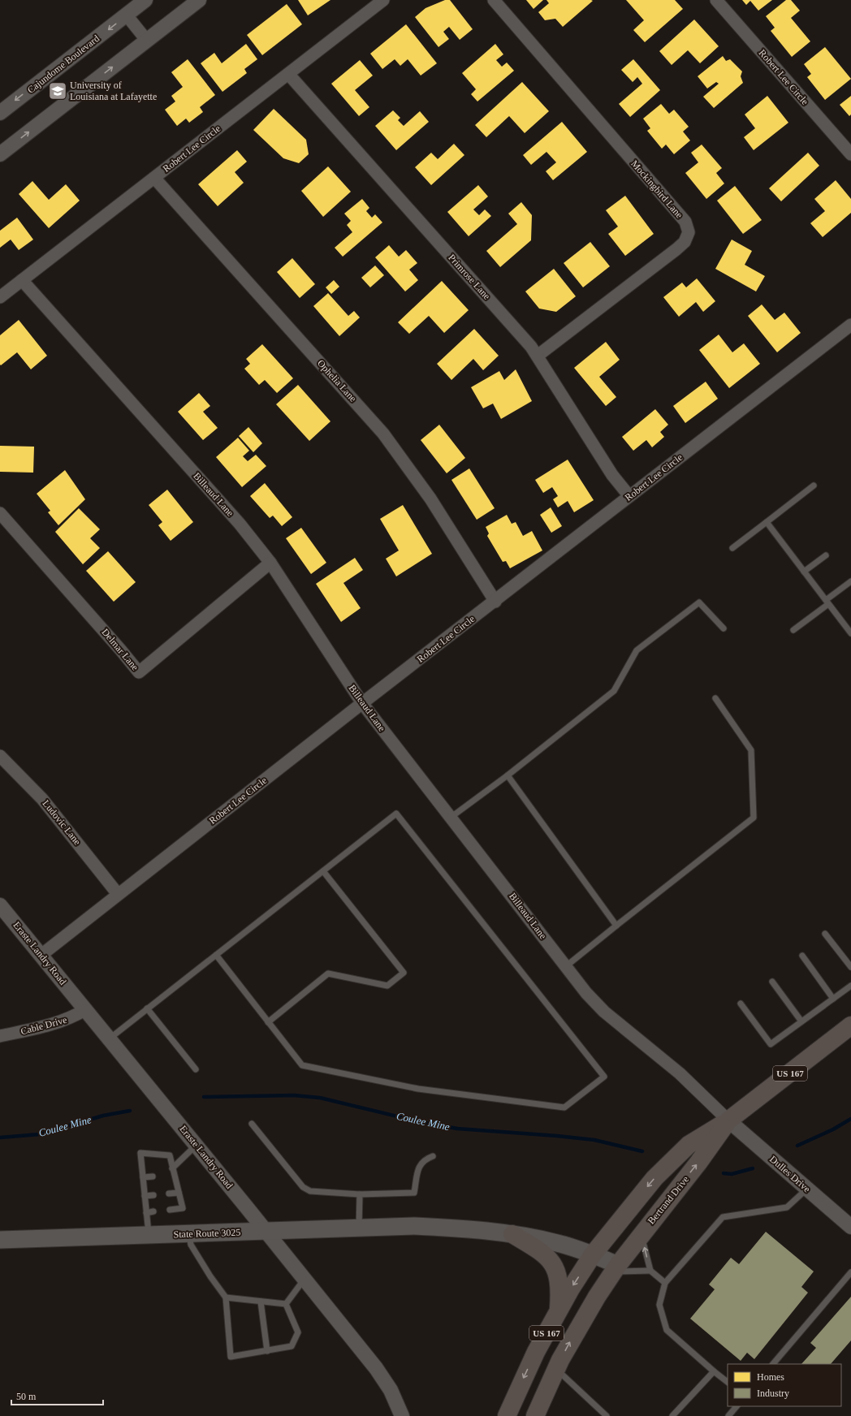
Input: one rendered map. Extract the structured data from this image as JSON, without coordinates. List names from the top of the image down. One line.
{"streets":{"main road":["US 167","Bertrand Drive","State Route 3025"],"street":["Cajundome Boulevard","Robert Lee Circle","Mockingbird Lane","Primrose Lane","Ophelia Lane","Billeaud Lane","Delmar Lane","Ludovic Lane","Eraste Landry Road","Cable Drive","Dulles Drive"]},"crossings":[["Robert Lee Circle","Primrose Lane"],["Robert Lee Circle","Ophelia Lane"],["Robert Lee Circle","Billeaud Lane"],["Robert Lee Circle","Ludovic Lane"],["Robert Lee Circle","Eraste Landry Road"],["Mockingbird Lane","Primrose Lane"],["Billeaud Lane","Delmar Lane"],["Billeaud Lane","US 167"],["Billeaud Lane","Dulles Drive"],["Billeaud Lane","Bertrand Drive"],["Eraste Landry Road","Cable Drive"],["Eraste Landry Road","State Route 3025"],["US 167","Dulles Drive"],["US 167","Bertrand Drive"],["US 167","State Route 3025"],["Dulles Drive","Bertrand Drive"],["Bertrand Drive","State Route 3025"]],"water":["Coulee Mine"],"places":{"school or university":["University of Louisiana at Lafayette"]},"legend":["Homes","Industry"],"scale_bar":"50 m"}
